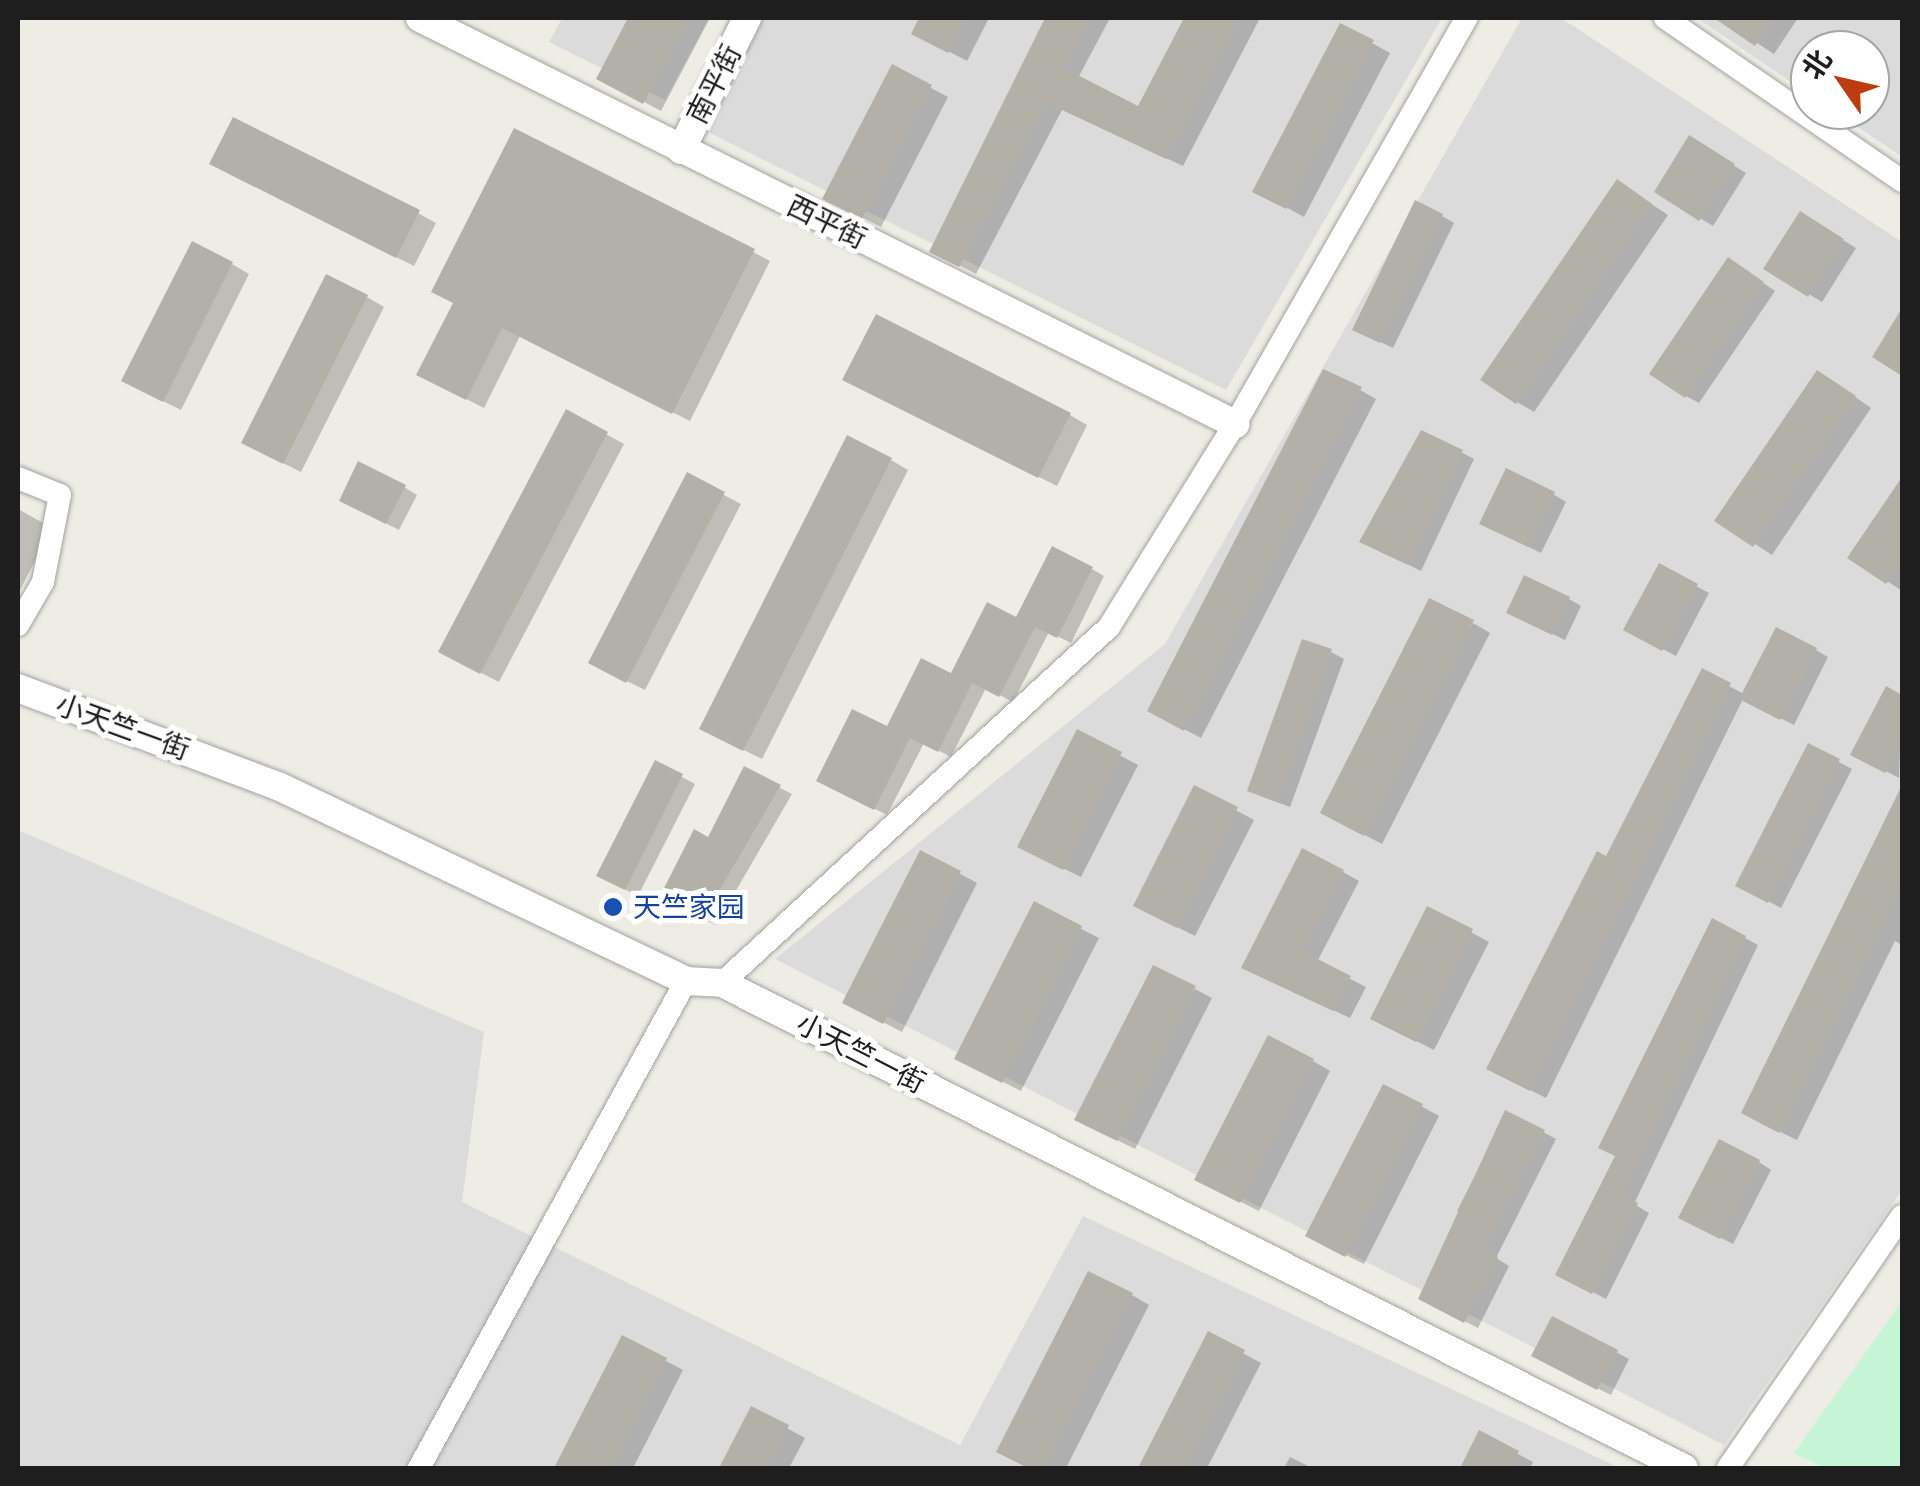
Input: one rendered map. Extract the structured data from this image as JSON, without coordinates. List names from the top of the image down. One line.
{"streets":{"street":["南平街","西平街","小天竺一街"]},"crossings":[["南平街","西平街"]],"places":["天竺家园"],"north":"top left"}
